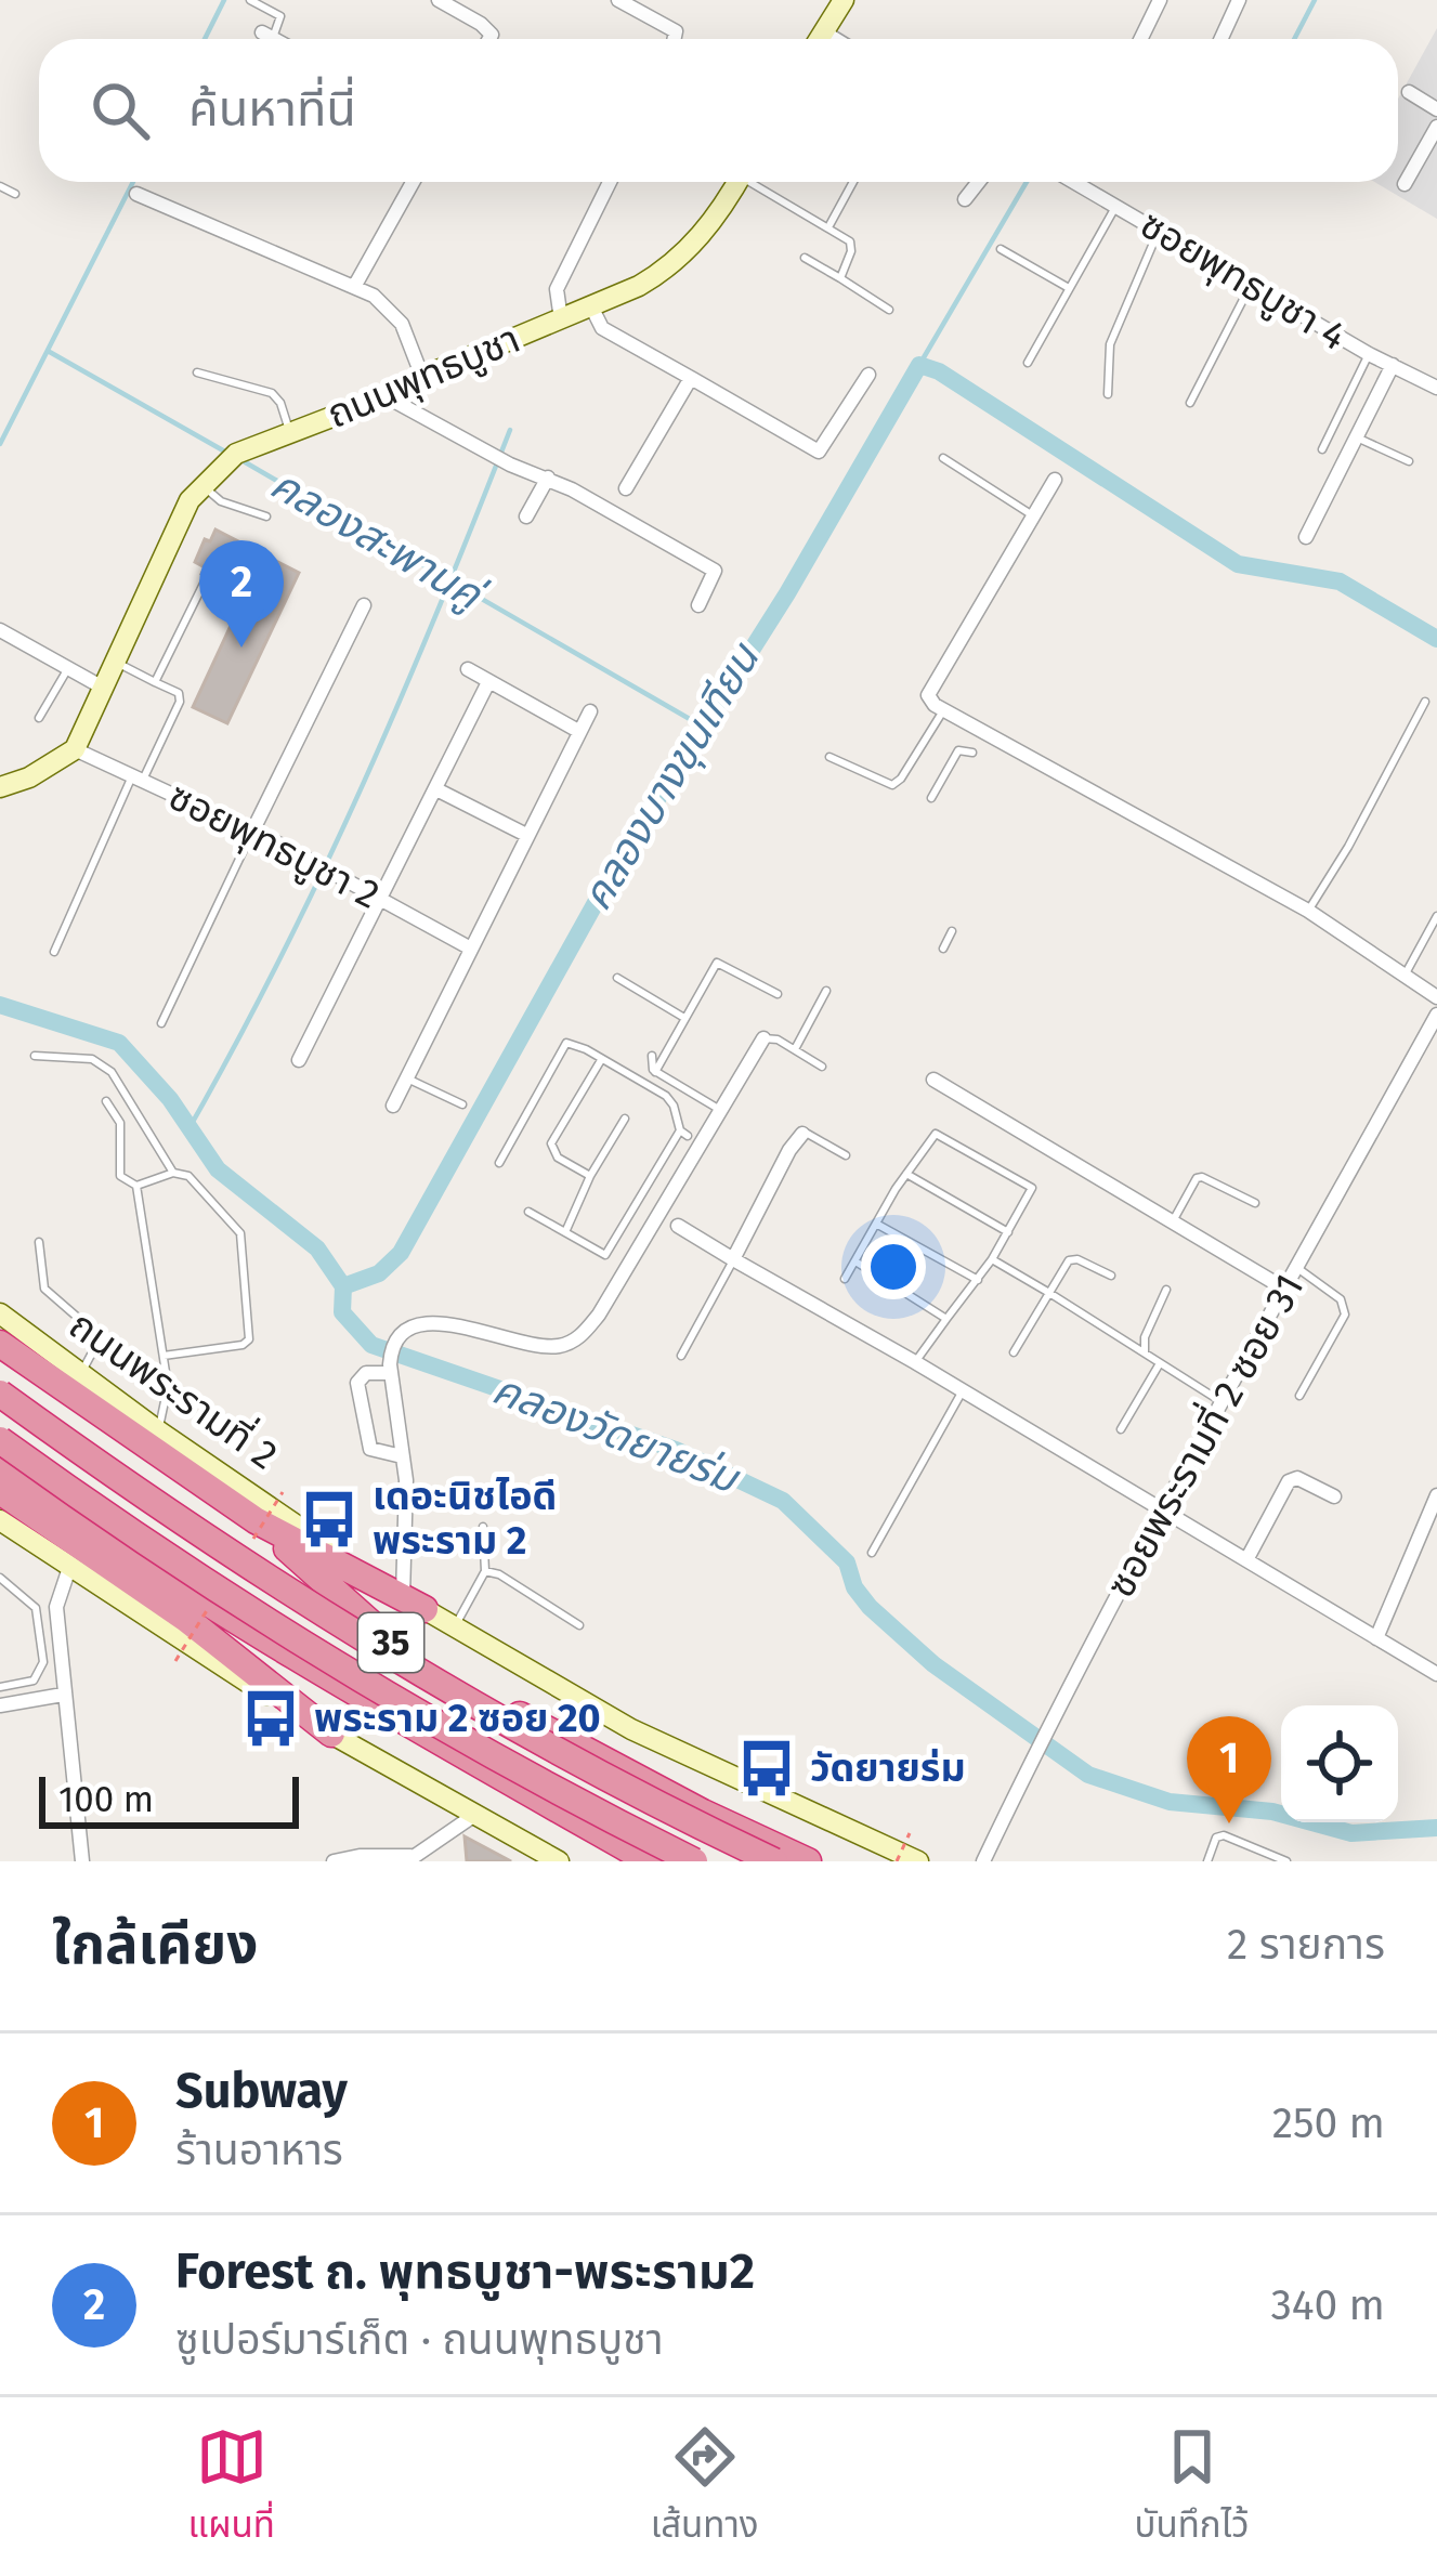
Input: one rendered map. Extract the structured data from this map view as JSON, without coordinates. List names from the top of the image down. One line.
{"streets":{"highway":["35"],"main road":["ถนนพุทธบูชา","ถนนพระรามที่ 2"],"street":["ซอยพุทธบูชา 4","ซอยพุทธบูชา 2","ซอยพระรามที่ 2 ซอย 31"]},"crossings":[["ถนนพุทธบูชา","ซอยพุทธบูชา 2"]],"water":["คลองสะพานคู่","คลองบางขุนเทียน","คลองวัดยายร่ม"],"places":{"bus stop":["เดอะนิชไอดี พระราม 2","พระราม 2 ซอย 20","วัดยายร่ม"]},"scale_bar":"100 m","page":{"search":"ค้นหาที่นี่","pins":["2","1"],"scale":"100 m","heading":["ใกล้เคียง","2 รายการ"],"list":[{"mark":"1","name":"Subway","note":"ร้านอาหาร","value":"250 m"},{"mark":"2","name":"Forest ถ. พุทธบูชา-พระราม2","note":"ซูเปอร์มาร์เก็ต · ถนนพุทธบูชา","value":"340 m"}],"nav":["แผนที่","เส้นทาง","บันทึกไว้"]}}
